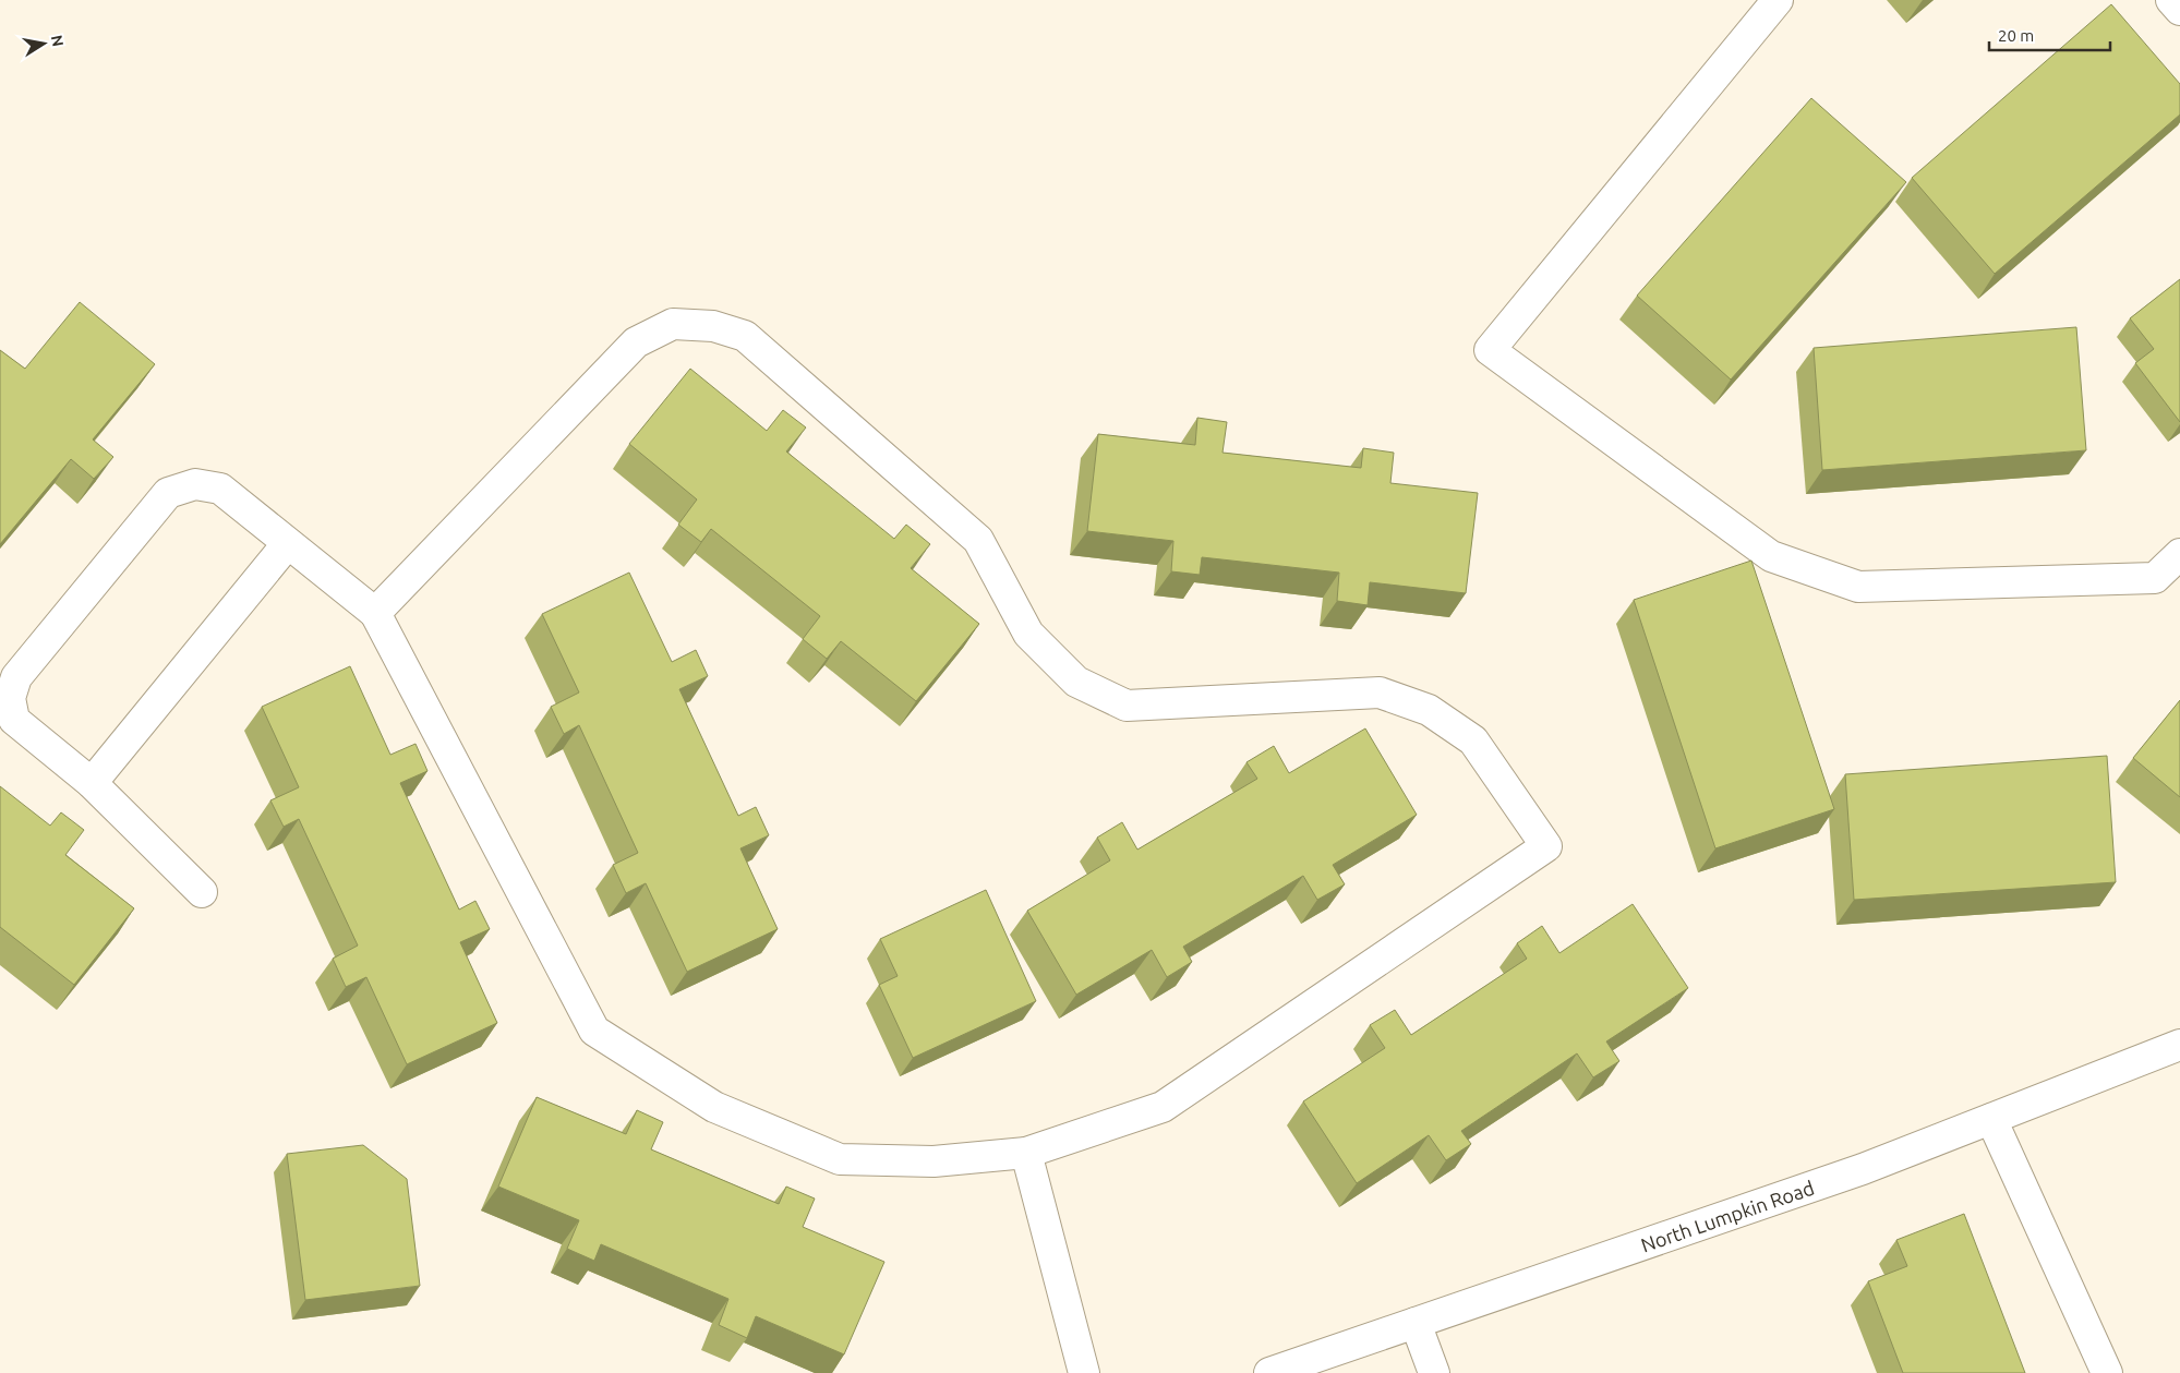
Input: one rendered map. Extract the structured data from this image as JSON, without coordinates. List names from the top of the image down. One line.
{"streets":{"street":["North Lumpkin Road"]},"scale_bar":"20 m","north":"right"}
